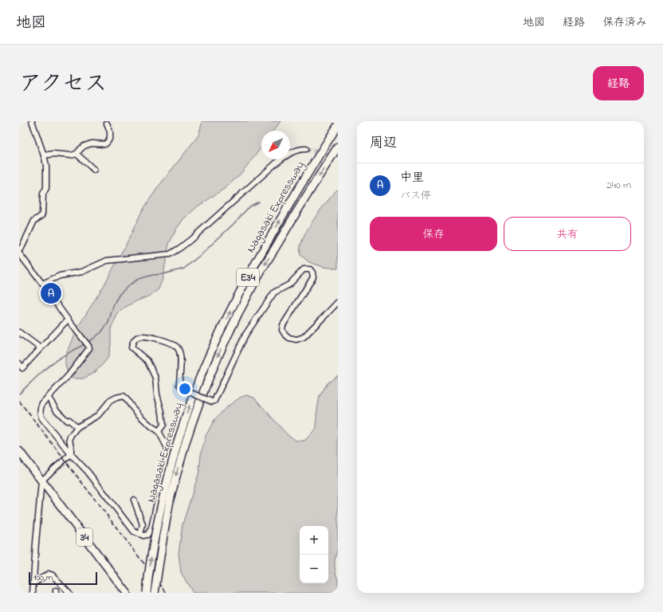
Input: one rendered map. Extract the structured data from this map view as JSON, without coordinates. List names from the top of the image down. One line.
{"streets":{"highway":["Nagasaki Expressway","E34","34"]},"scale_bar":"100 m","north":"bottom left","page":{"header":"地図","nav":["地図","経路","保存済み"],"title":"アクセス","buttons":["経路",["保存","共有"]],"heading":"周辺","list":[{"mark":"A","name":"中里","note":"バス停","value":"240 m"}],"pins":"A","map_buttons":["+","−"],"scale":"100 m"}}
